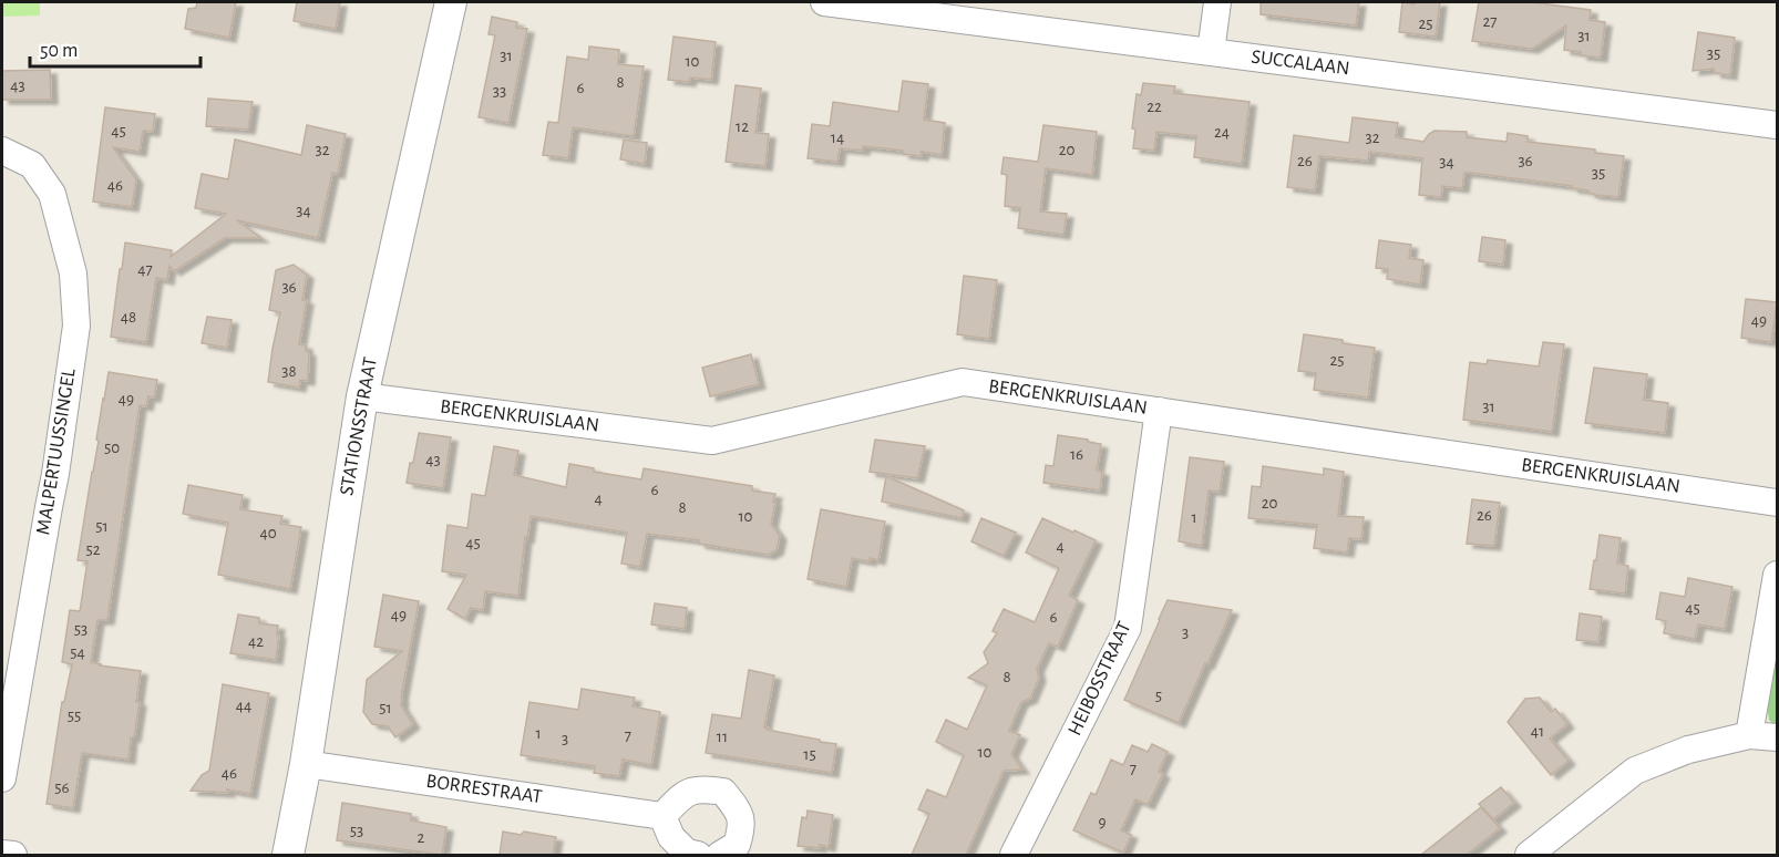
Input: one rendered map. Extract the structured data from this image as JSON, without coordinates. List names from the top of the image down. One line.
{"streets":{"street":["SUCCALAAN","BERGENKRUISLAAN","STATIONSSTRAAT","MALPERTUUSSINGEL","HEIBOSSTRAAT","BORRESTRAAT"]},"crossings":[["BERGENKRUISLAAN","STATIONSSTRAAT"],["BERGENKRUISLAAN","HEIBOSSTRAAT"],["STATIONSSTRAAT","BORRESTRAAT"]],"house_numbers":["27","25","31","35","31","10","8","43","6","33","22","12","45","24","14","32","32","20","26","36","34","35","46","34","47","36","48","49","25","38","49","31","50","16","43","6","4","20","8","26","10","1","51","40","45","4","52","45","49","6","53","3","42","54","8","5","44","51","55","41","1","7","11","3","10","15","7","46","56","9","53","2"],"scale_bar":"50 m"}
